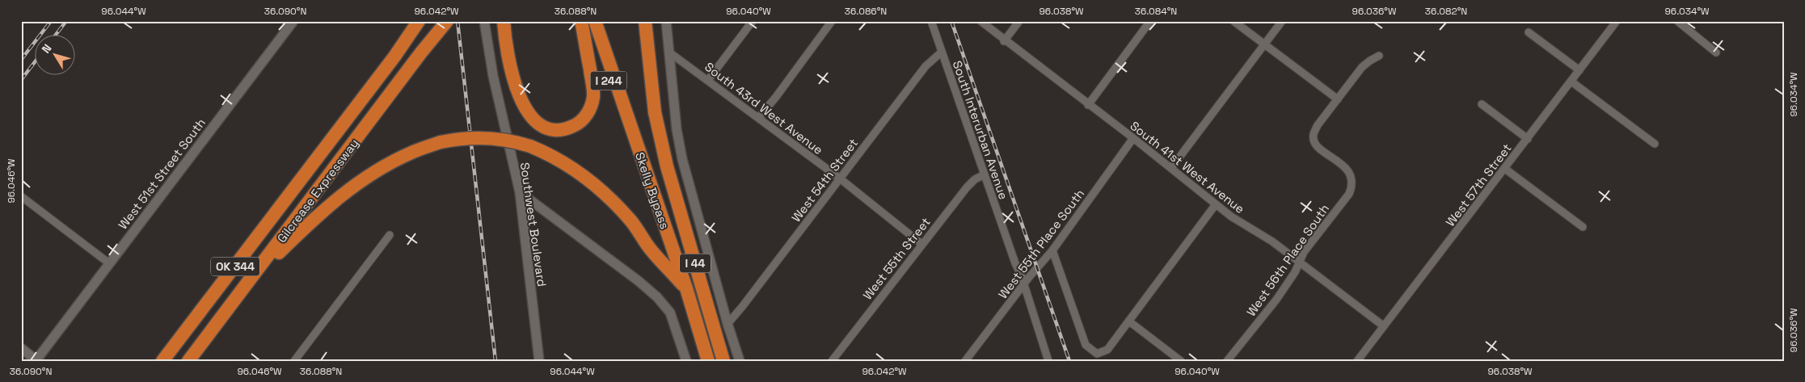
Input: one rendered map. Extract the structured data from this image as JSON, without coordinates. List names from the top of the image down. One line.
{"streets":{"highway":["I 244","Gilcrease Expressway","Skelly Bypass","I 44","OK 344"],"street":["South 43rd West Avenue","South Interurban Avenue","South 41st West Avenue","West 51st Street South","West 54th Street","West 57th Street","Southwest Boulevard","West 55th Place South","West 55th Street","West 56th Place South"]},"crossings":[["I 244","Skelly Bypass"],["South 43rd West Avenue","West 54th Street"],["South 43rd West Avenue","West 55th Street"],["South Interurban Avenue","West 54th Street"],["South Interurban Avenue","West 55th Place South"],["South Interurban Avenue","West 55th Street"],["South 41st West Avenue","West 57th Street"],["South 41st West Avenue","West 55th Place South"],["South 41st West Avenue","West 56th Place South"]],"north":"top left","coordinates":["96.044°W","36.090°N","96.042°W","36.088°N","96.040°W","36.086°N","96.038°W","36.084°N","96.036°W","36.082°N","96.034°W","96.046°W"]}
